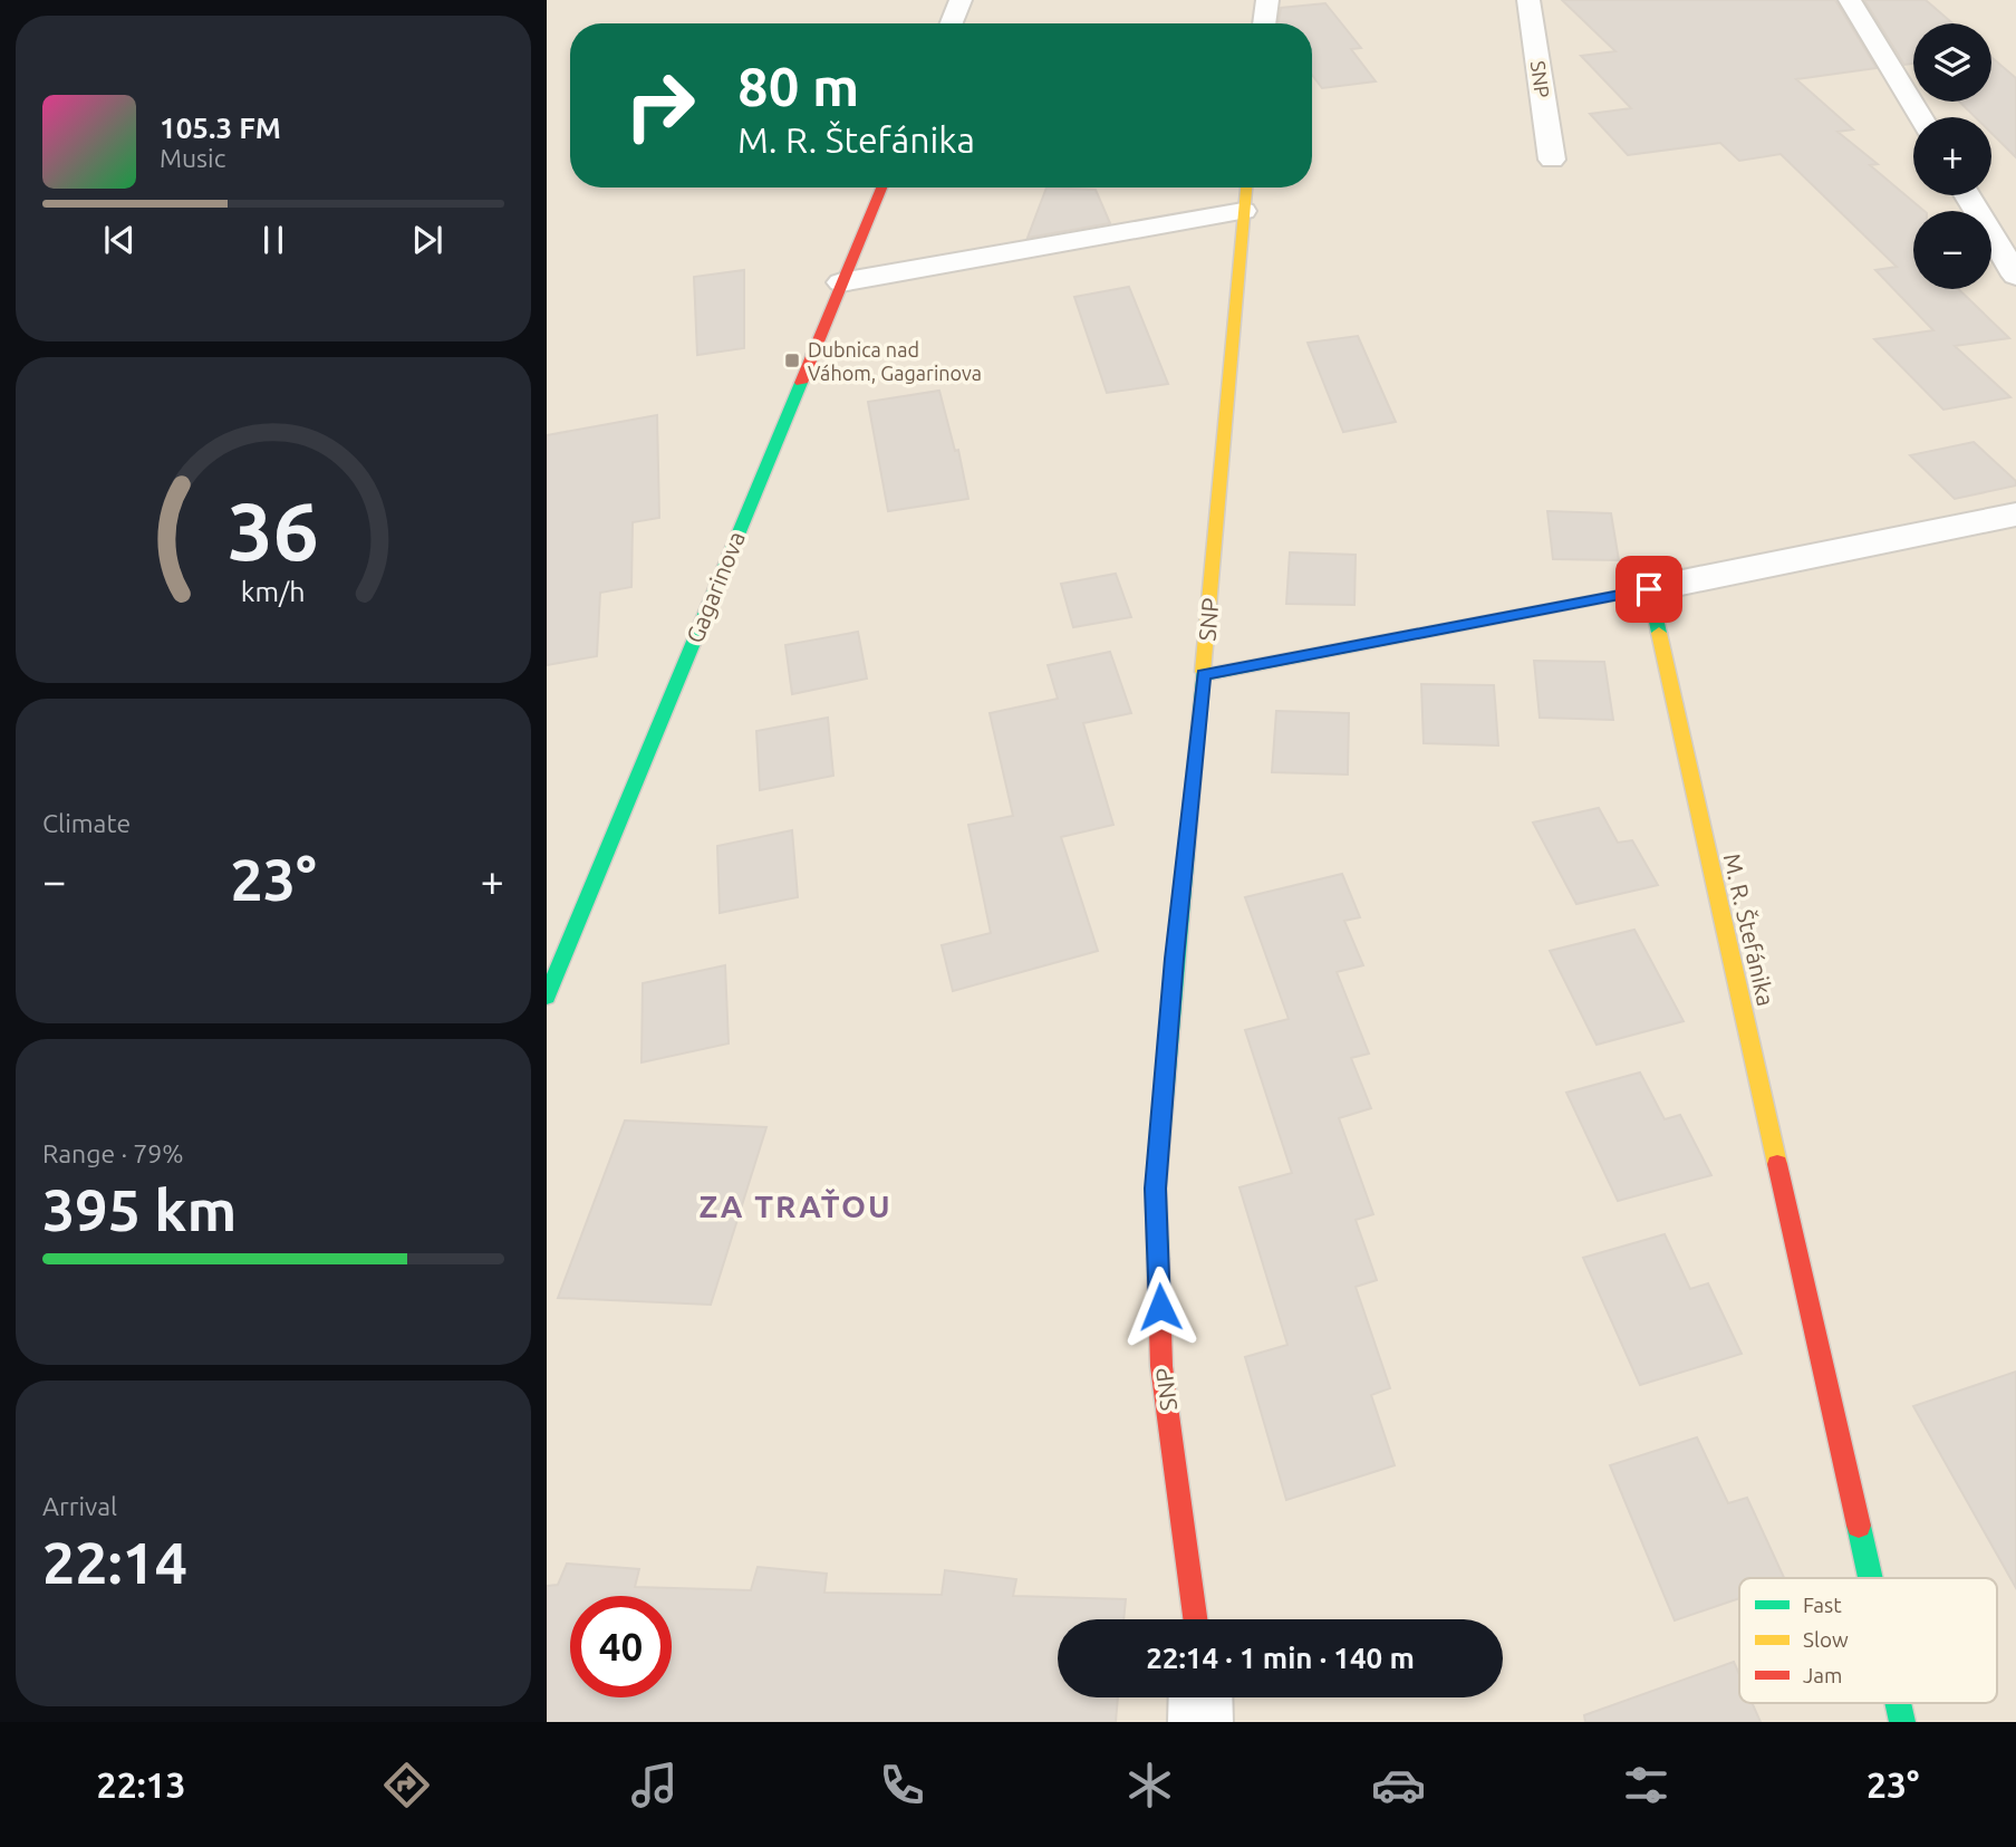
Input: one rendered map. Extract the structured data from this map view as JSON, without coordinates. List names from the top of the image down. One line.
{"streets":{"street":["SNP","Gagarinova","M. R. Štefánika"]},"districts":["ZA TRAŤOU"],"places":{"transit":["Dubnica nad Váhom, Gagarinova"]},"legend":["Fast","Slow","Jam"],"page":{"map_buttons":["+","−"],"turn":["80 m","M. R. Štefánika"],"song":["105.3 FM","Music"],"tile":["Climate",["Range · 79%","395 km"],["Arrival","22:14"]],"heat":["−","23°","+"],"limit":"40","trip":"22:14 · 1 min · 140 m","tabs":["22:13","23°"],"gauge":["36","km/h"]}}
